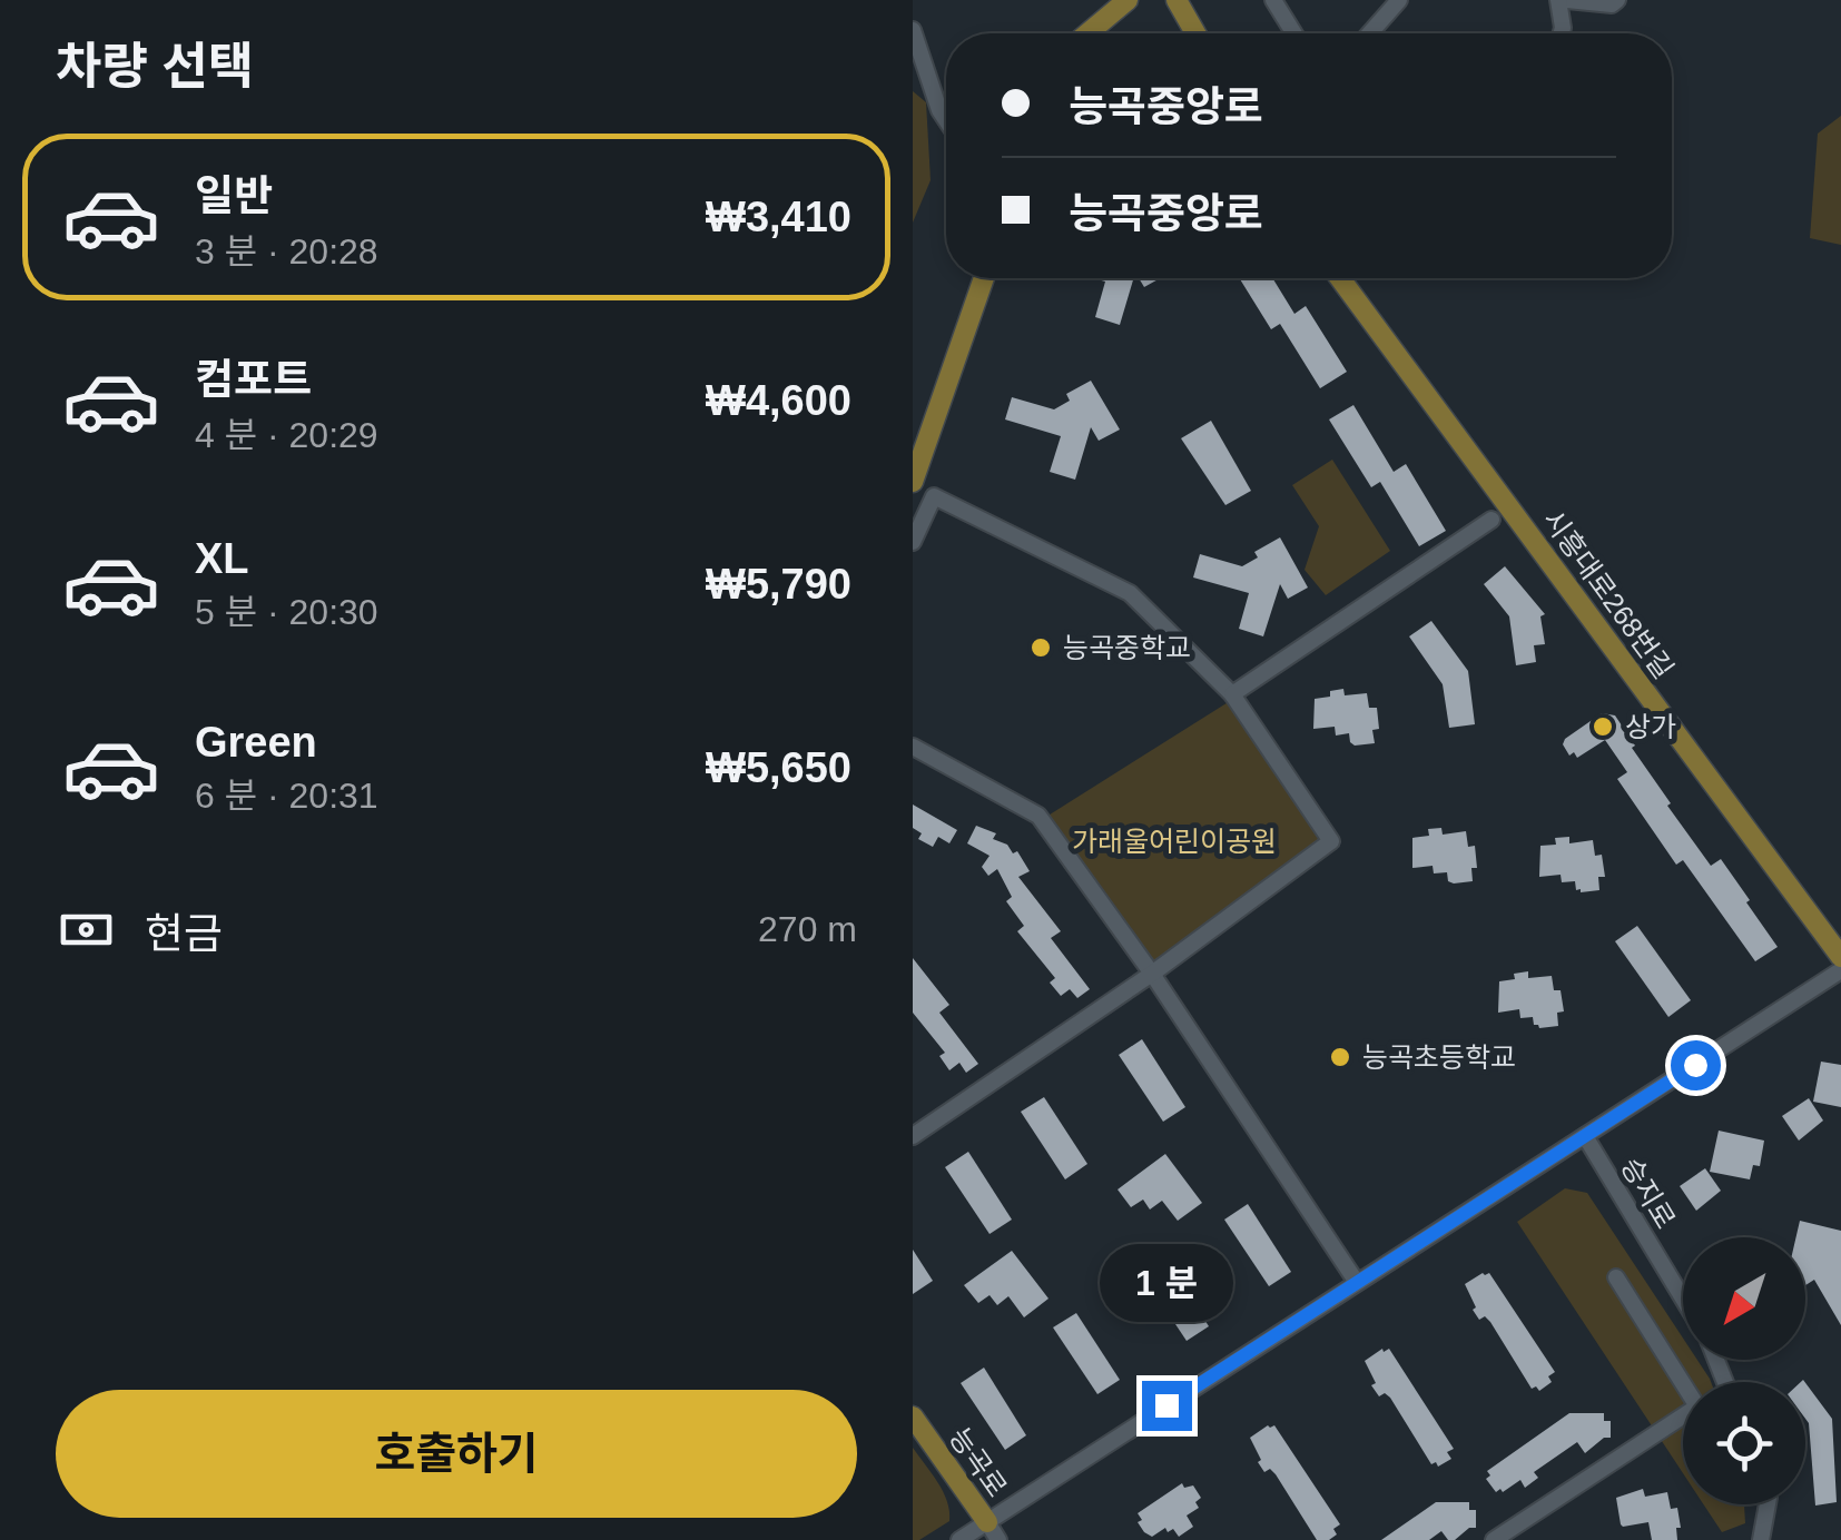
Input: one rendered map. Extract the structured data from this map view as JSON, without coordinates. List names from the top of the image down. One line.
{"streets":{"main road":["시흥대로268번길","능곡로"],"street":["승지로"]},"parks":["가래울어린이공원"],"places":["능곡중학교","상가","능곡초등학교"],"north":"bottom left","page":{"heading":"차량 선택","banner":["능곡중앙로","능곡중앙로"],"list":[{"name":"일반","note":"3 분 · 20:28","value":"₩3,410"},{"name":"컴포트","note":"4 분 · 20:29","value":"₩4,600"},{"name":"XL","note":"5 분 · 20:30","value":"₩5,790"},{"name":"Green","note":"6 분 · 20:31","value":"₩5,650"}],"pay":["현금","270 m"],"bubble":"1 분","buttons":"호출하기"}}
